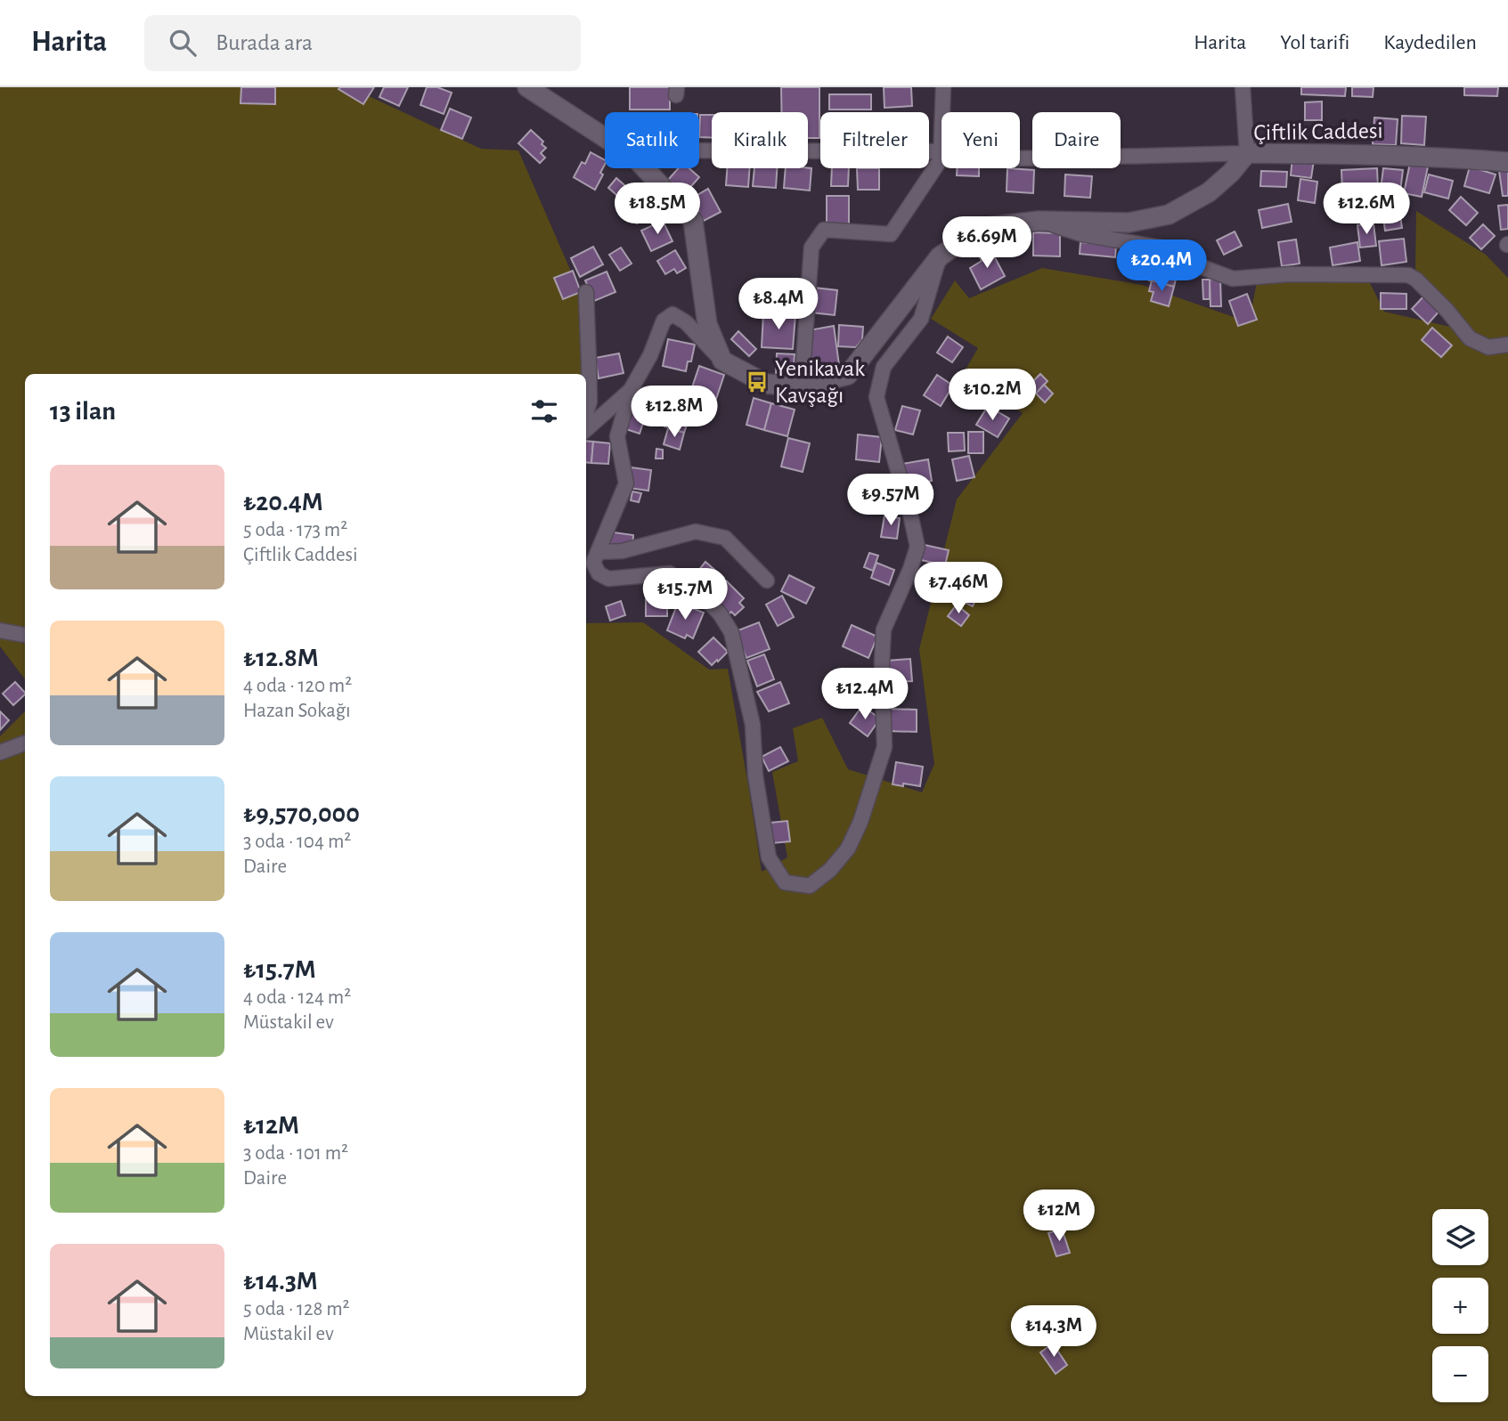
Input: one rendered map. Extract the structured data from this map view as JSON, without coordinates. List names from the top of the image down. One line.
{"streets":{"street":["Çiftlik Caddesi"]},"places":{"bus stop":["Yenikavak Kavşağı"]},"page":{"header":"Harita","search":"Burada ara","nav":["Harita","Yol tarifi","Kaydedilen"],"chip":["Satılık","Kiralık","Filtreler","Yeni","Daire"],"price":["₺18.5M","₺12.6M","₺6.69M","₺20.4M","₺8.4M","₺10.2M","₺12.8M","₺9.57M","₺7.46M","₺15.7M","₺12.4M","₺12M","₺14.3M"],"heading":"13 ilan","list":[{"name":"₺20.4M","note":"5 oda · 173 m² · Çiftlik Caddesi"},{"name":"₺12.8M","note":"4 oda · 120 m² · Hazan Sokağı"},{"name":"₺9,570,000","note":"3 oda · 104 m² · Daire"},{"name":"₺15.7M","note":"4 oda · 124 m² · Müstakil ev"},{"name":"₺12M","note":"3 oda · 101 m² · Daire"},{"name":"₺14.3M","note":"5 oda · 128 m² · Müstakil ev"}],"map_buttons":["+","−"]}}
